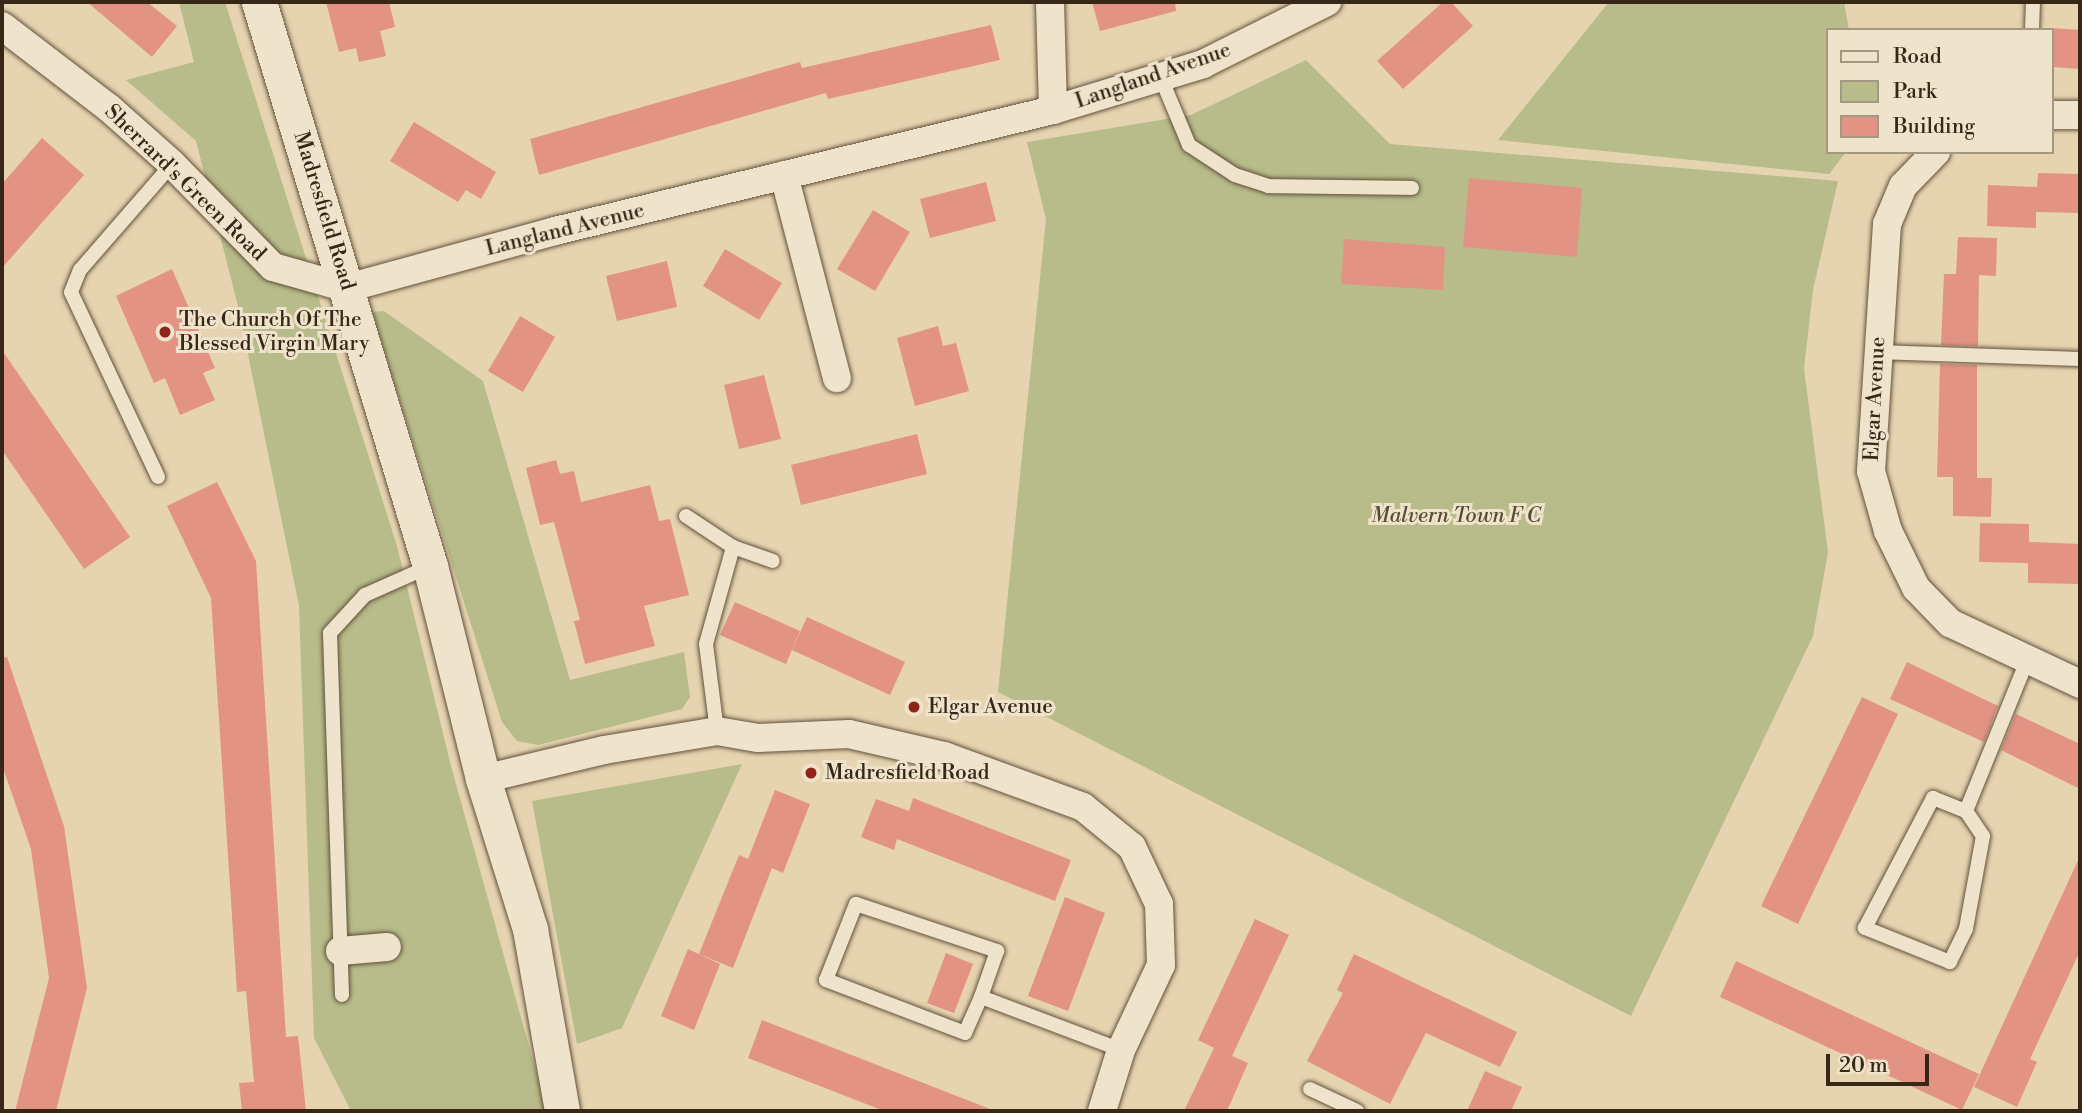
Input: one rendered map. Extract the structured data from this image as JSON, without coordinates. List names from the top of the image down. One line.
{"streets":{"street":["Langland Avenue","Sherrard's Green Road","Madresfield Road","Elgar Avenue"]},"crossings":[["Langland Avenue","Sherrard's Green Road"],["Langland Avenue","Madresfield Road"],["Sherrard's Green Road","Madresfield Road"]],"parks":["Malvern Town F C"],"places":["The Church Of The Blessed Virgin Mary","Elgar Avenue","Madresfield Road"],"legend":["Road","Park","Building"],"scale_bar":"20 m"}
